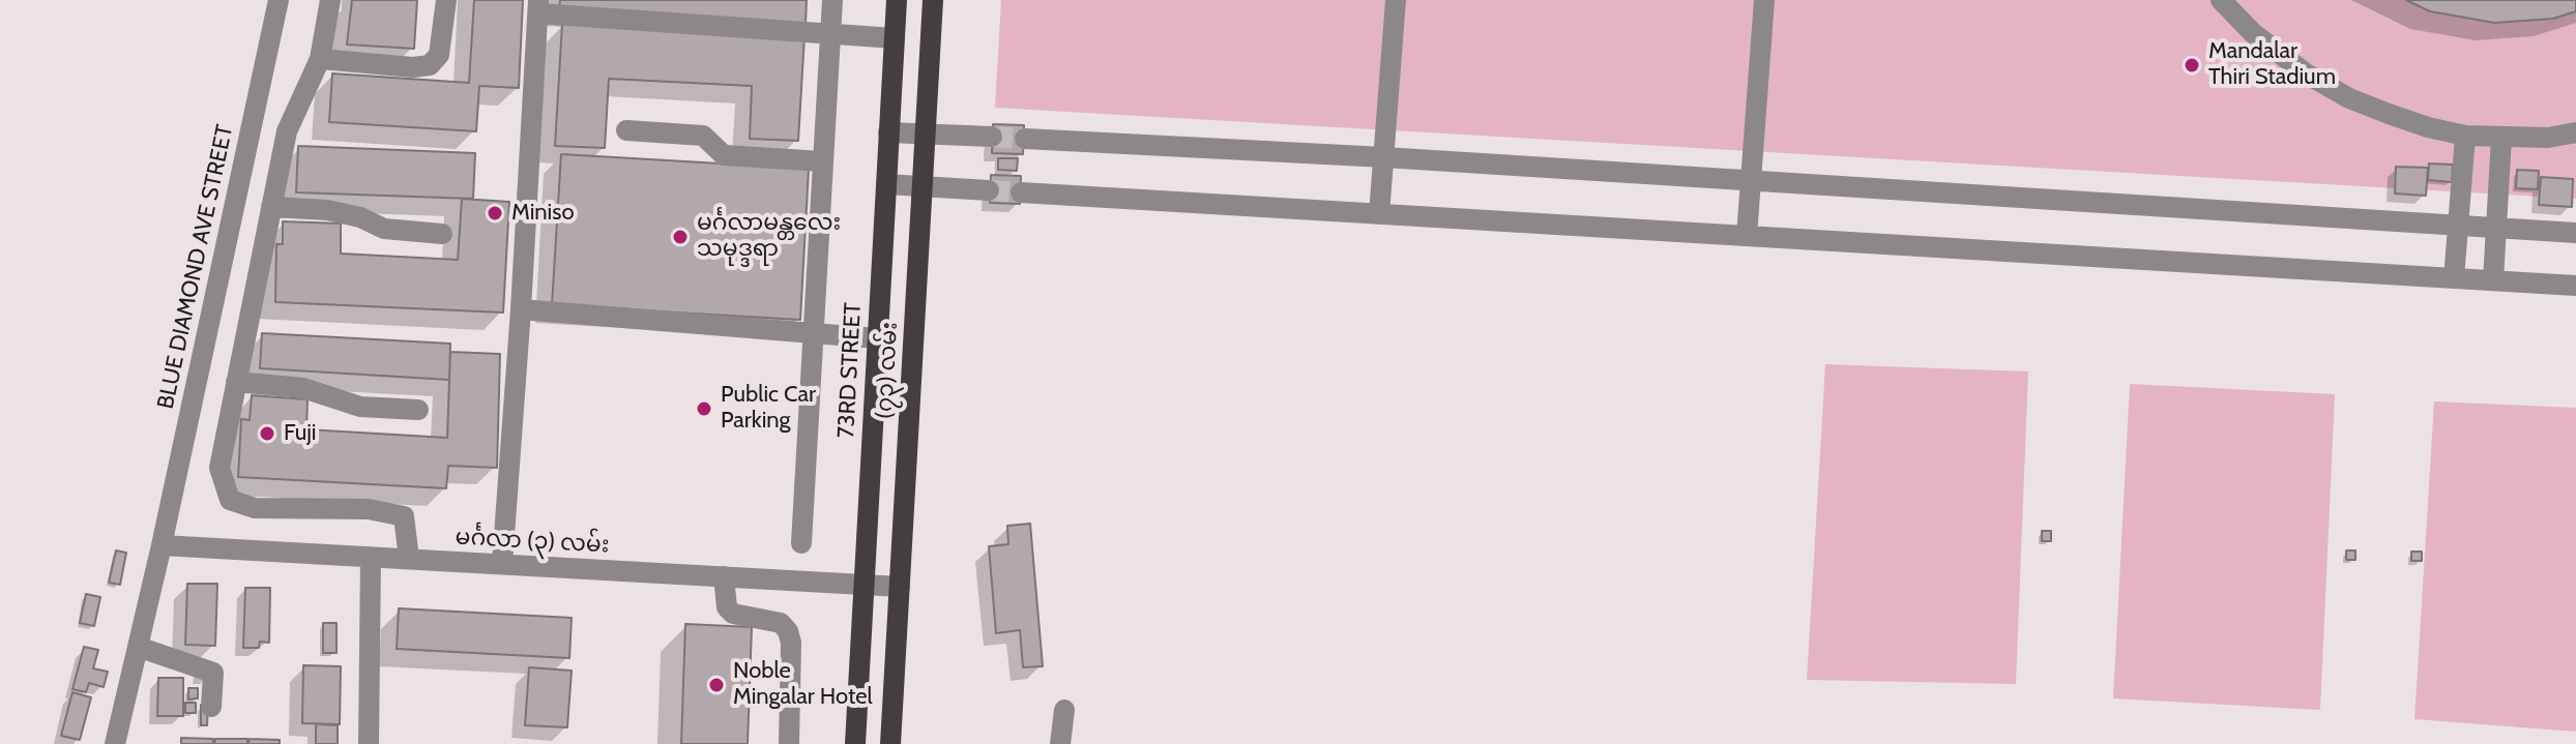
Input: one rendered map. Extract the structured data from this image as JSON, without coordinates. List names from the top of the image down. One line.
{"streets":{"main road":["73RD STREET","(၇၃) လမ်း"],"street":["BLUE DIAMOND AVE STREET","မင်္ဂလာ (၃) လမ်း"]},"crossings":[["BLUE DIAMOND AVE STREET","မင်္ဂလာ (၃) လမ်း"],["73RD STREET","မင်္ဂလာ (၃) လမ်း"],["(၇၃) လမ်း","မင်္ဂလာ (၃) လမ်း"]],"places":["Mandalar Thiri Stadium","Miniso","မင်္ဂလာမန္တလေး သမုဒ္ဒရာ","Public Car Parking","Fuji","Noble Mingalar Hotel"]}
